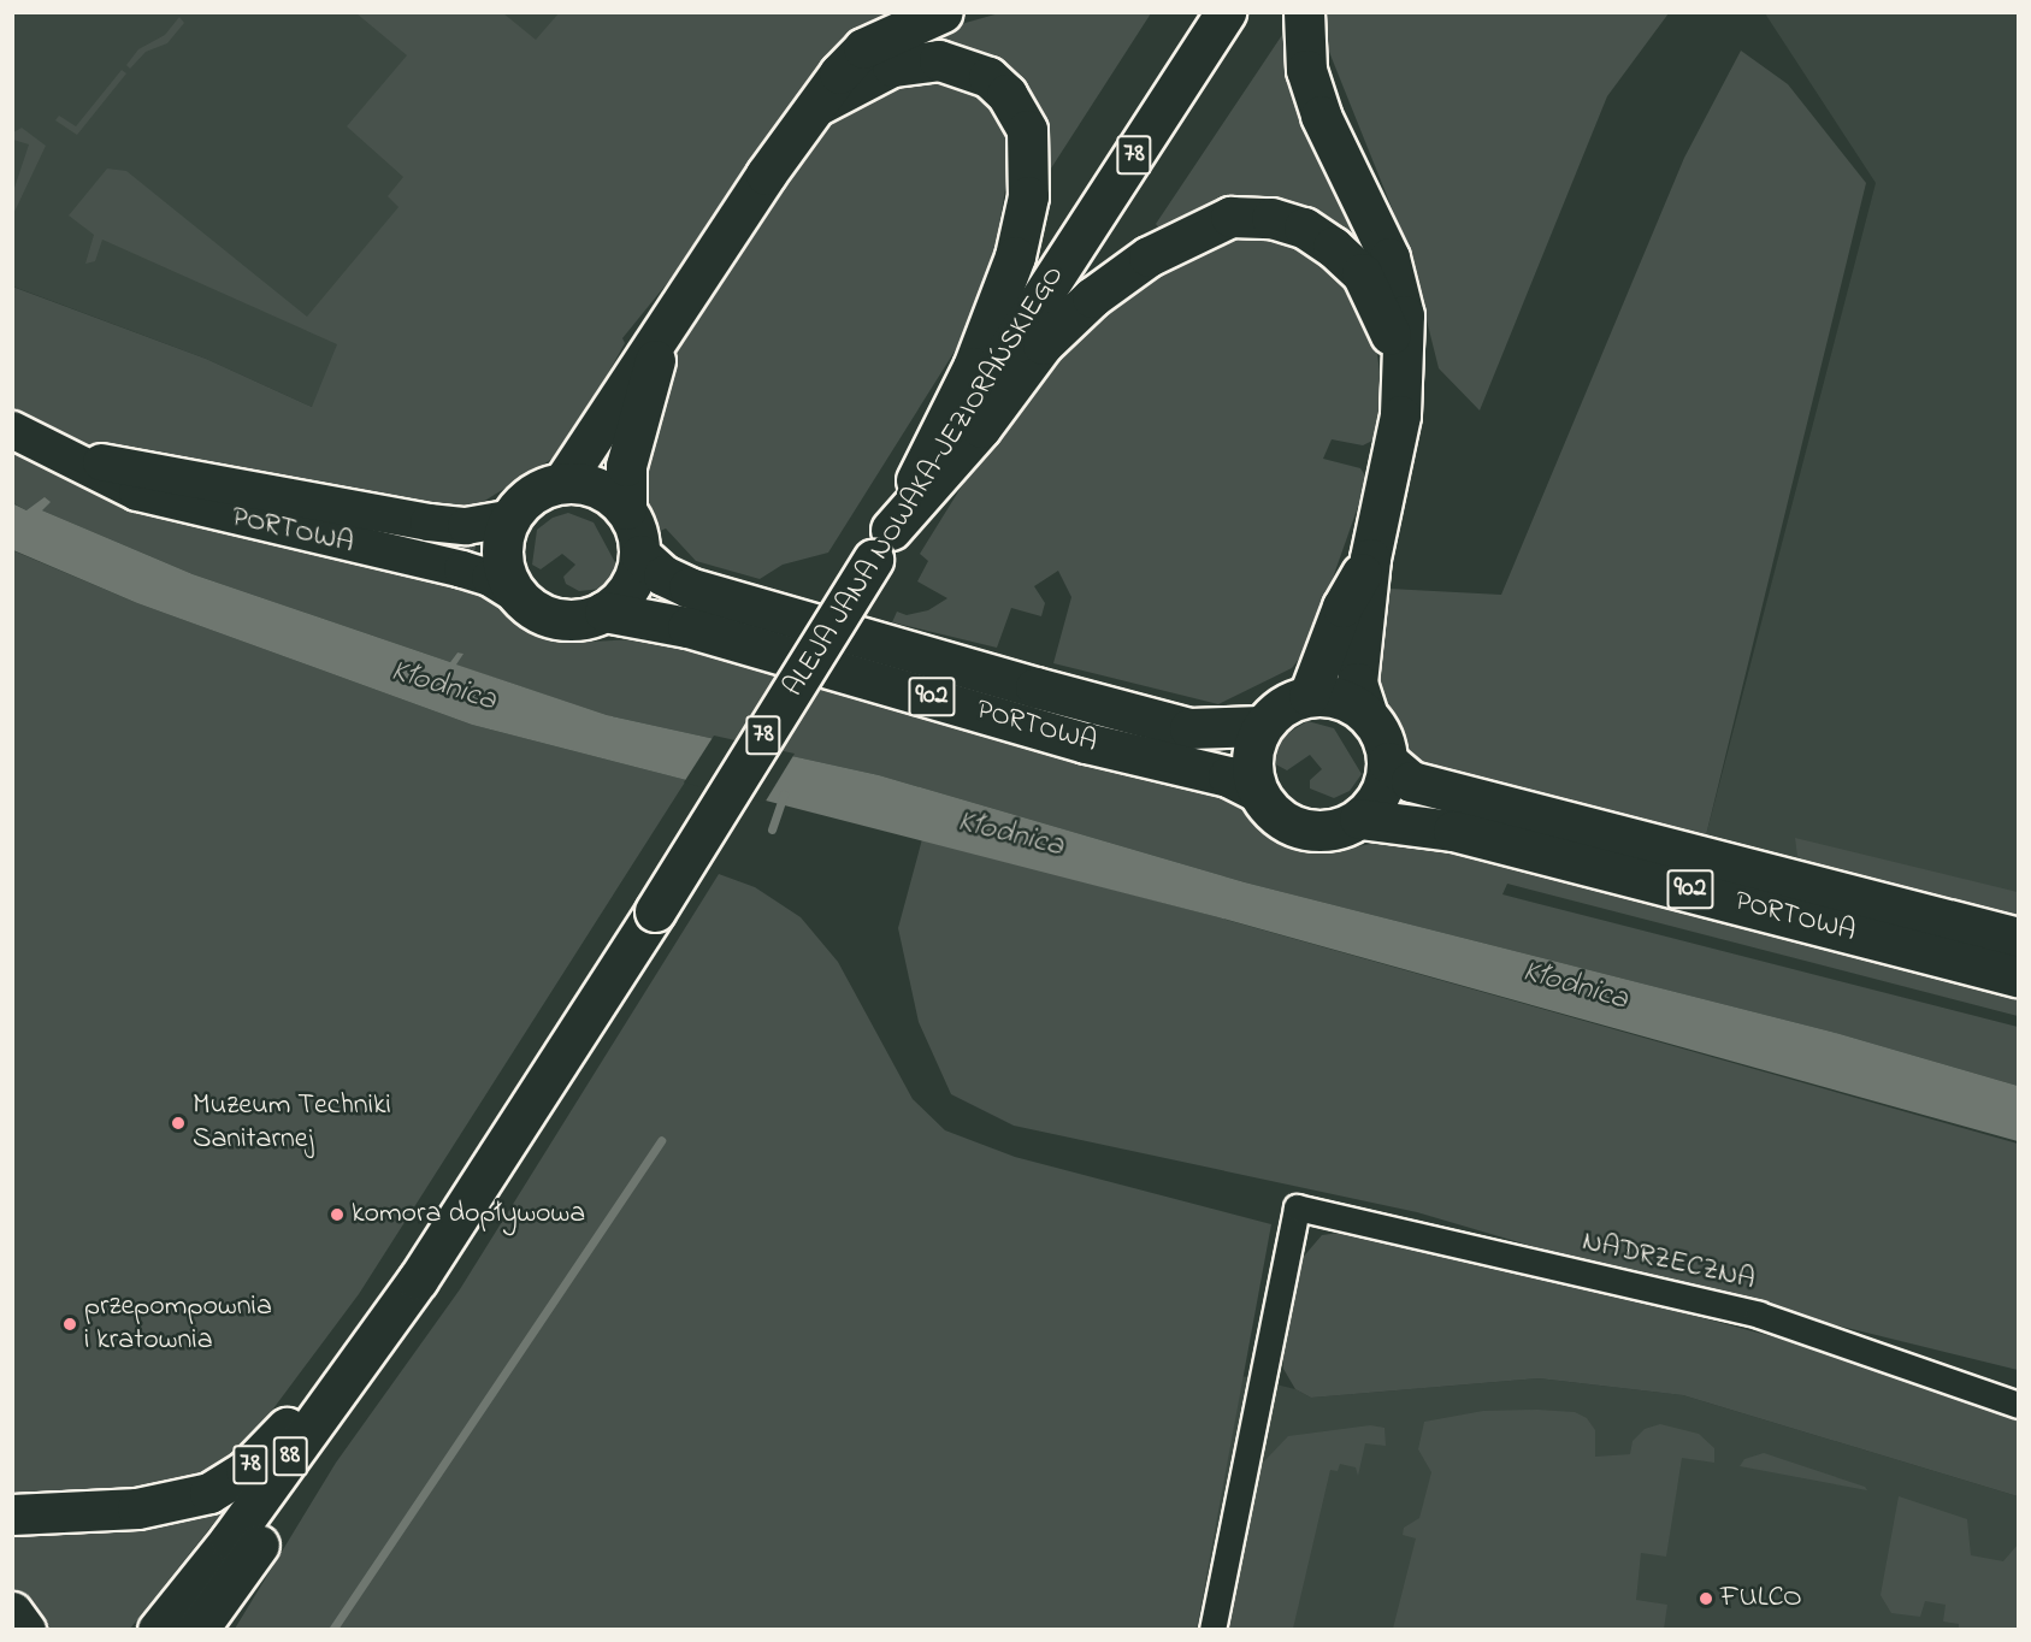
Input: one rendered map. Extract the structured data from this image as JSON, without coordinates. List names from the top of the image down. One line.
{"streets":{"main road":["78","ALEJA JANA NOWAKA-JEZIORAŃSKIEGO","PORTOWA","902","88"],"street":["NADRZECZNA"]},"crossings":[["78","ALEJA JANA NOWAKA-JEZIORAŃSKIEGO"],["PORTOWA","902"]],"water":["Kłodnica"],"places":["Muzeum Techniki Sanitarnej","komora dopływowa","przepompownia i kratownia","FULCO"]}
